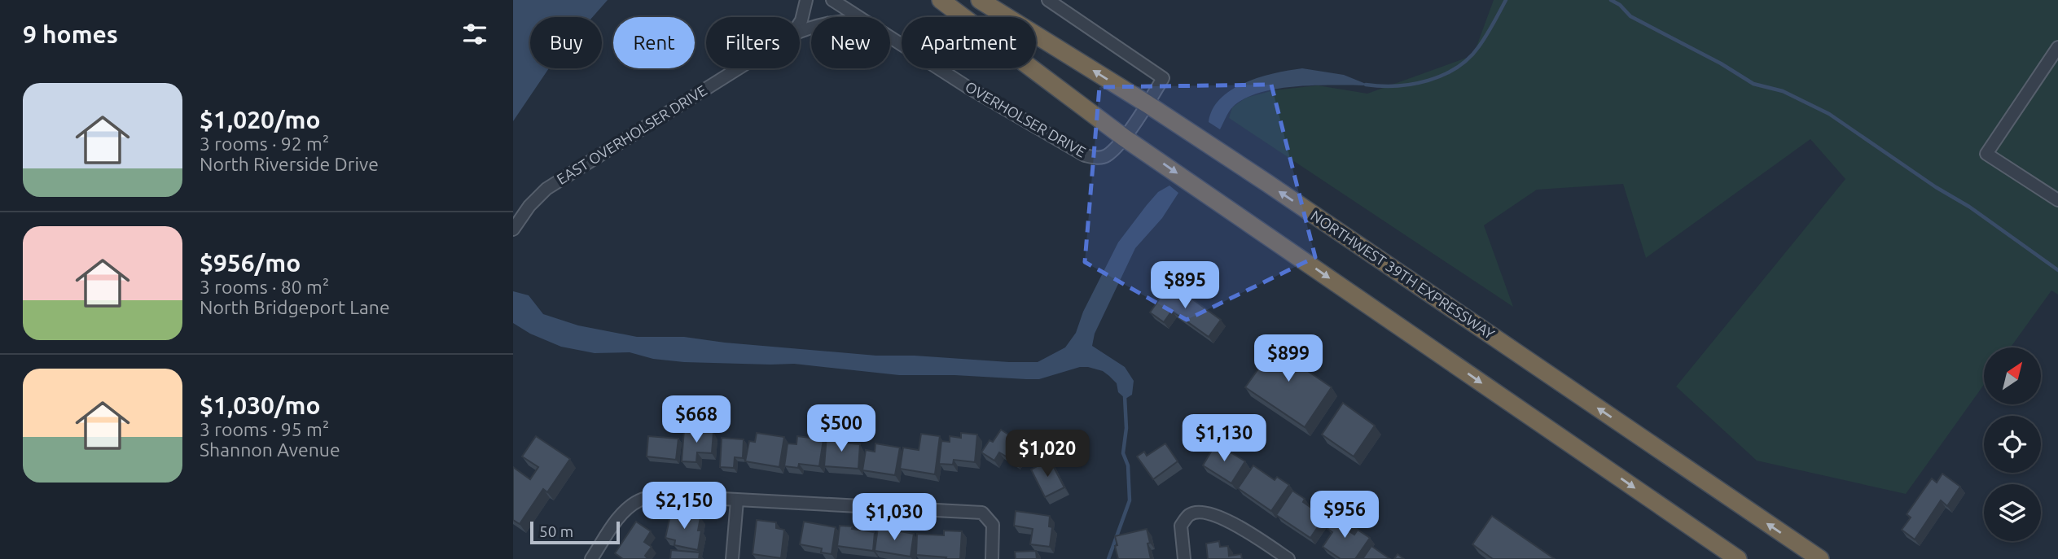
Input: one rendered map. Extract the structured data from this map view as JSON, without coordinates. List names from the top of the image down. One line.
{"streets":{"highway":["NORTHWEST 39TH EXPRESSWAY"],"street":["OVERHOLSER DRIVE","EAST OVERHOLSER DRIVE"]},"crossings":[["OVERHOLSER DRIVE","NORTHWEST 39TH EXPRESSWAY"]],"scale_bar":"50 m","north":"top right","page":{"heading":"9 homes","chip":["Buy","Rent","Filters","New","Apartment"],"list":[{"name":"$1,020/mo","note":"3 rooms · 92 m² · North Riverside Drive"},{"name":"$956/mo","note":"3 rooms · 80 m² · North Bridgeport Lane"},{"name":"$1,030/mo","note":"3 rooms · 95 m² · Shannon Avenue"}],"price":["$895","$899","$668","$500","$1,130","$1,020","$2,150","$956","$1,030"],"scale":"50 m"}}
